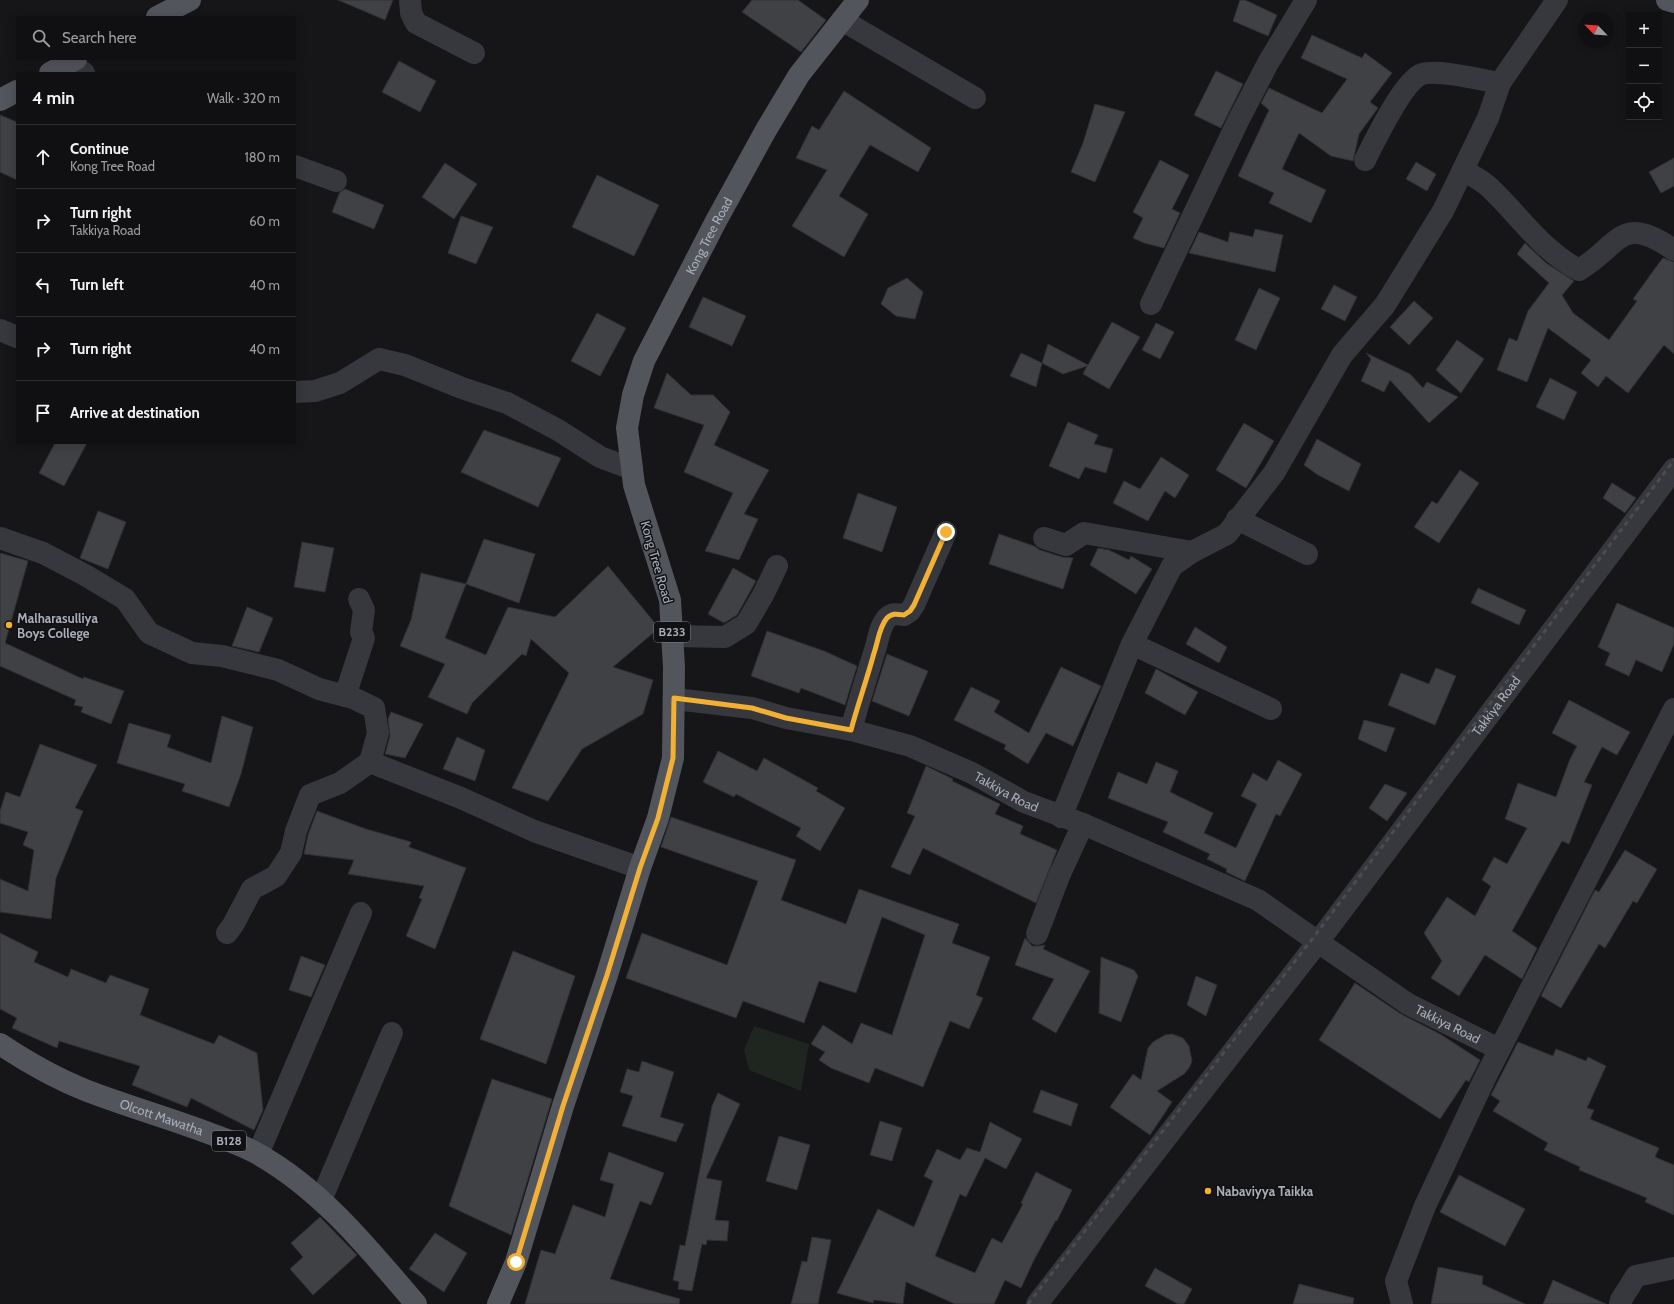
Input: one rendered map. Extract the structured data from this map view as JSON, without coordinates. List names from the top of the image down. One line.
{"streets":{"main road":["Kong Tree Road","B233","Olcott Mawatha","B128"],"street":["Takkiya Road"]},"crossings":[["Kong Tree Road","Takkiya Road"]],"places":["Malharasulliya Boys College","Nabaviyya Taikka"],"north":"top left","page":{"map_buttons":["+","−"],"search":"Search here","heading":["4 min","Walk · 320 m"],"list":[["Continue","Kong Tree Road","180 m"],["Turn right","Takkiya Road","60 m"],["Turn left","40 m"],["Turn right","40 m"],"Arrive at destination"]}}
